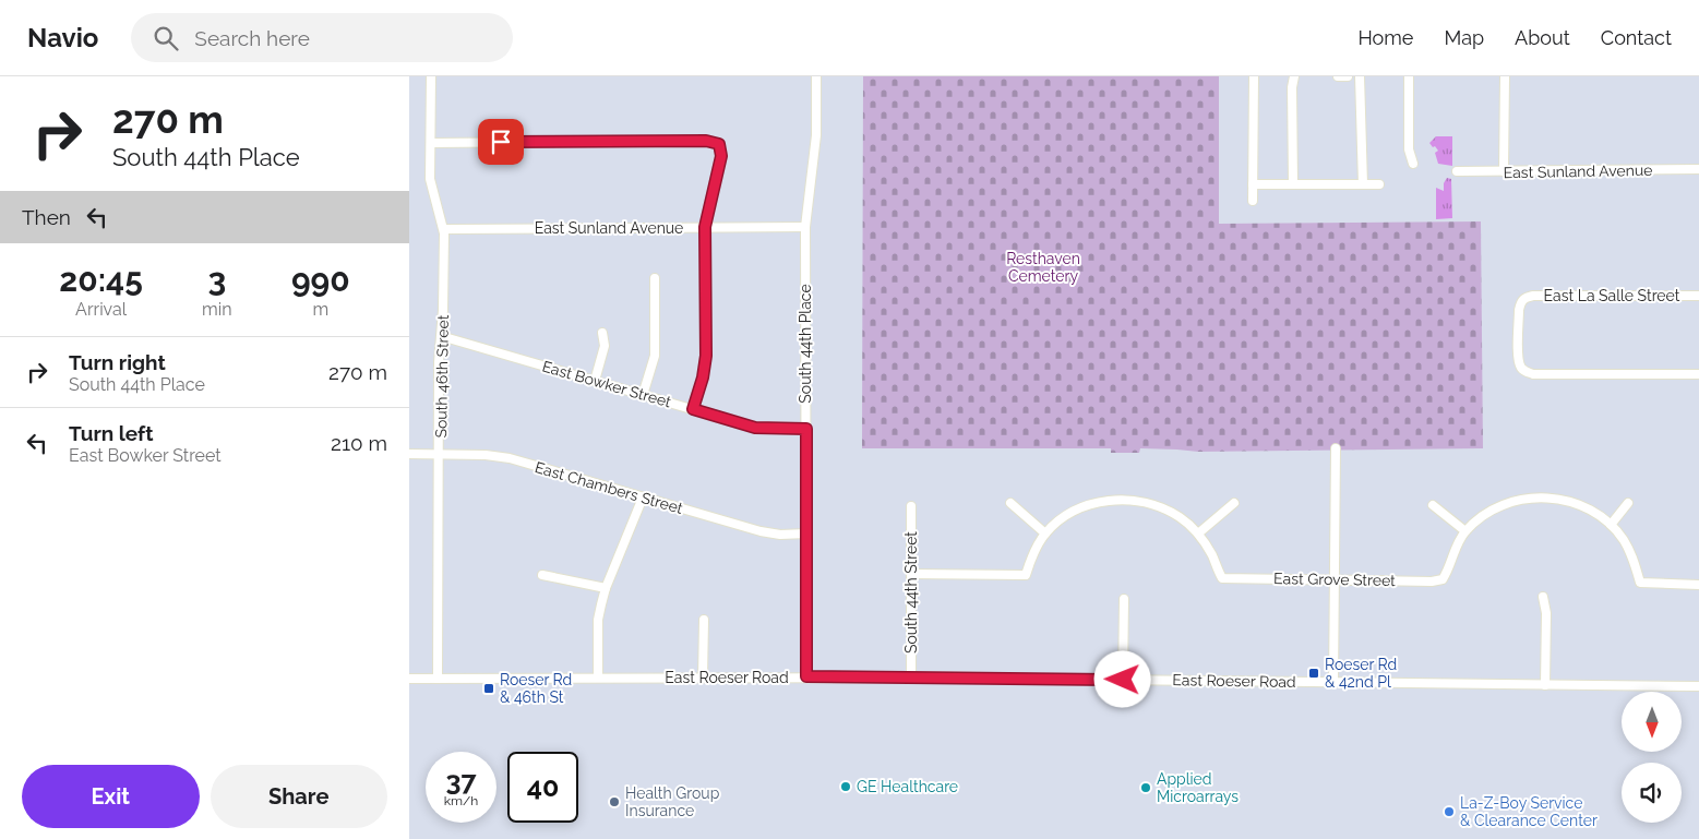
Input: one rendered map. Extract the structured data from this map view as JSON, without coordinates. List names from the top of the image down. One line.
{"streets":{"street":["East Sunland Avenue","East La Salle Street","South 44th Place","South 46th Street","East Bowker Street","East Chambers Street","East Grove Street","South 44th Street","East Roeser Road"]},"crossings":[["East Sunland Avenue","South 44th Place"],["East Sunland Avenue","South 46th Street"],["South 44th Place","East Bowker Street"],["South 44th Place","East Chambers Street"],["South 44th Place","East Roeser Road"],["South 46th Street","East Bowker Street"],["South 46th Street","East Chambers Street"],["South 46th Street","East Roeser Road"],["East Grove Street","South 44th Street"],["South 44th Street","East Roeser Road"]],"parks":["Resthaven Cemetery"],"places":{"transit":["Roeser Rd & 42nd Pl","Roeser Rd & 46th St"],"other":["GE Healthcare","Applied Microarrays","Health Group Insurance","La-Z-Boy Service & Clearance Center"]},"north":"bottom","page":{"header":"Navio","search":"Search here","nav":["Home","Map","About","Contact"],"turn":["270 m","South 44th Place"],"then":"Then","eta":["20:45","Arrival","3","min","990","m"],"list":[{"name":"Turn right","note":"South 44th Place","value":"270 m"},{"name":"Turn left","note":"East Bowker Street","value":"210 m"}],"speed":"37 km/h","limit":"40","buttons":["Exit","Share"]}}
